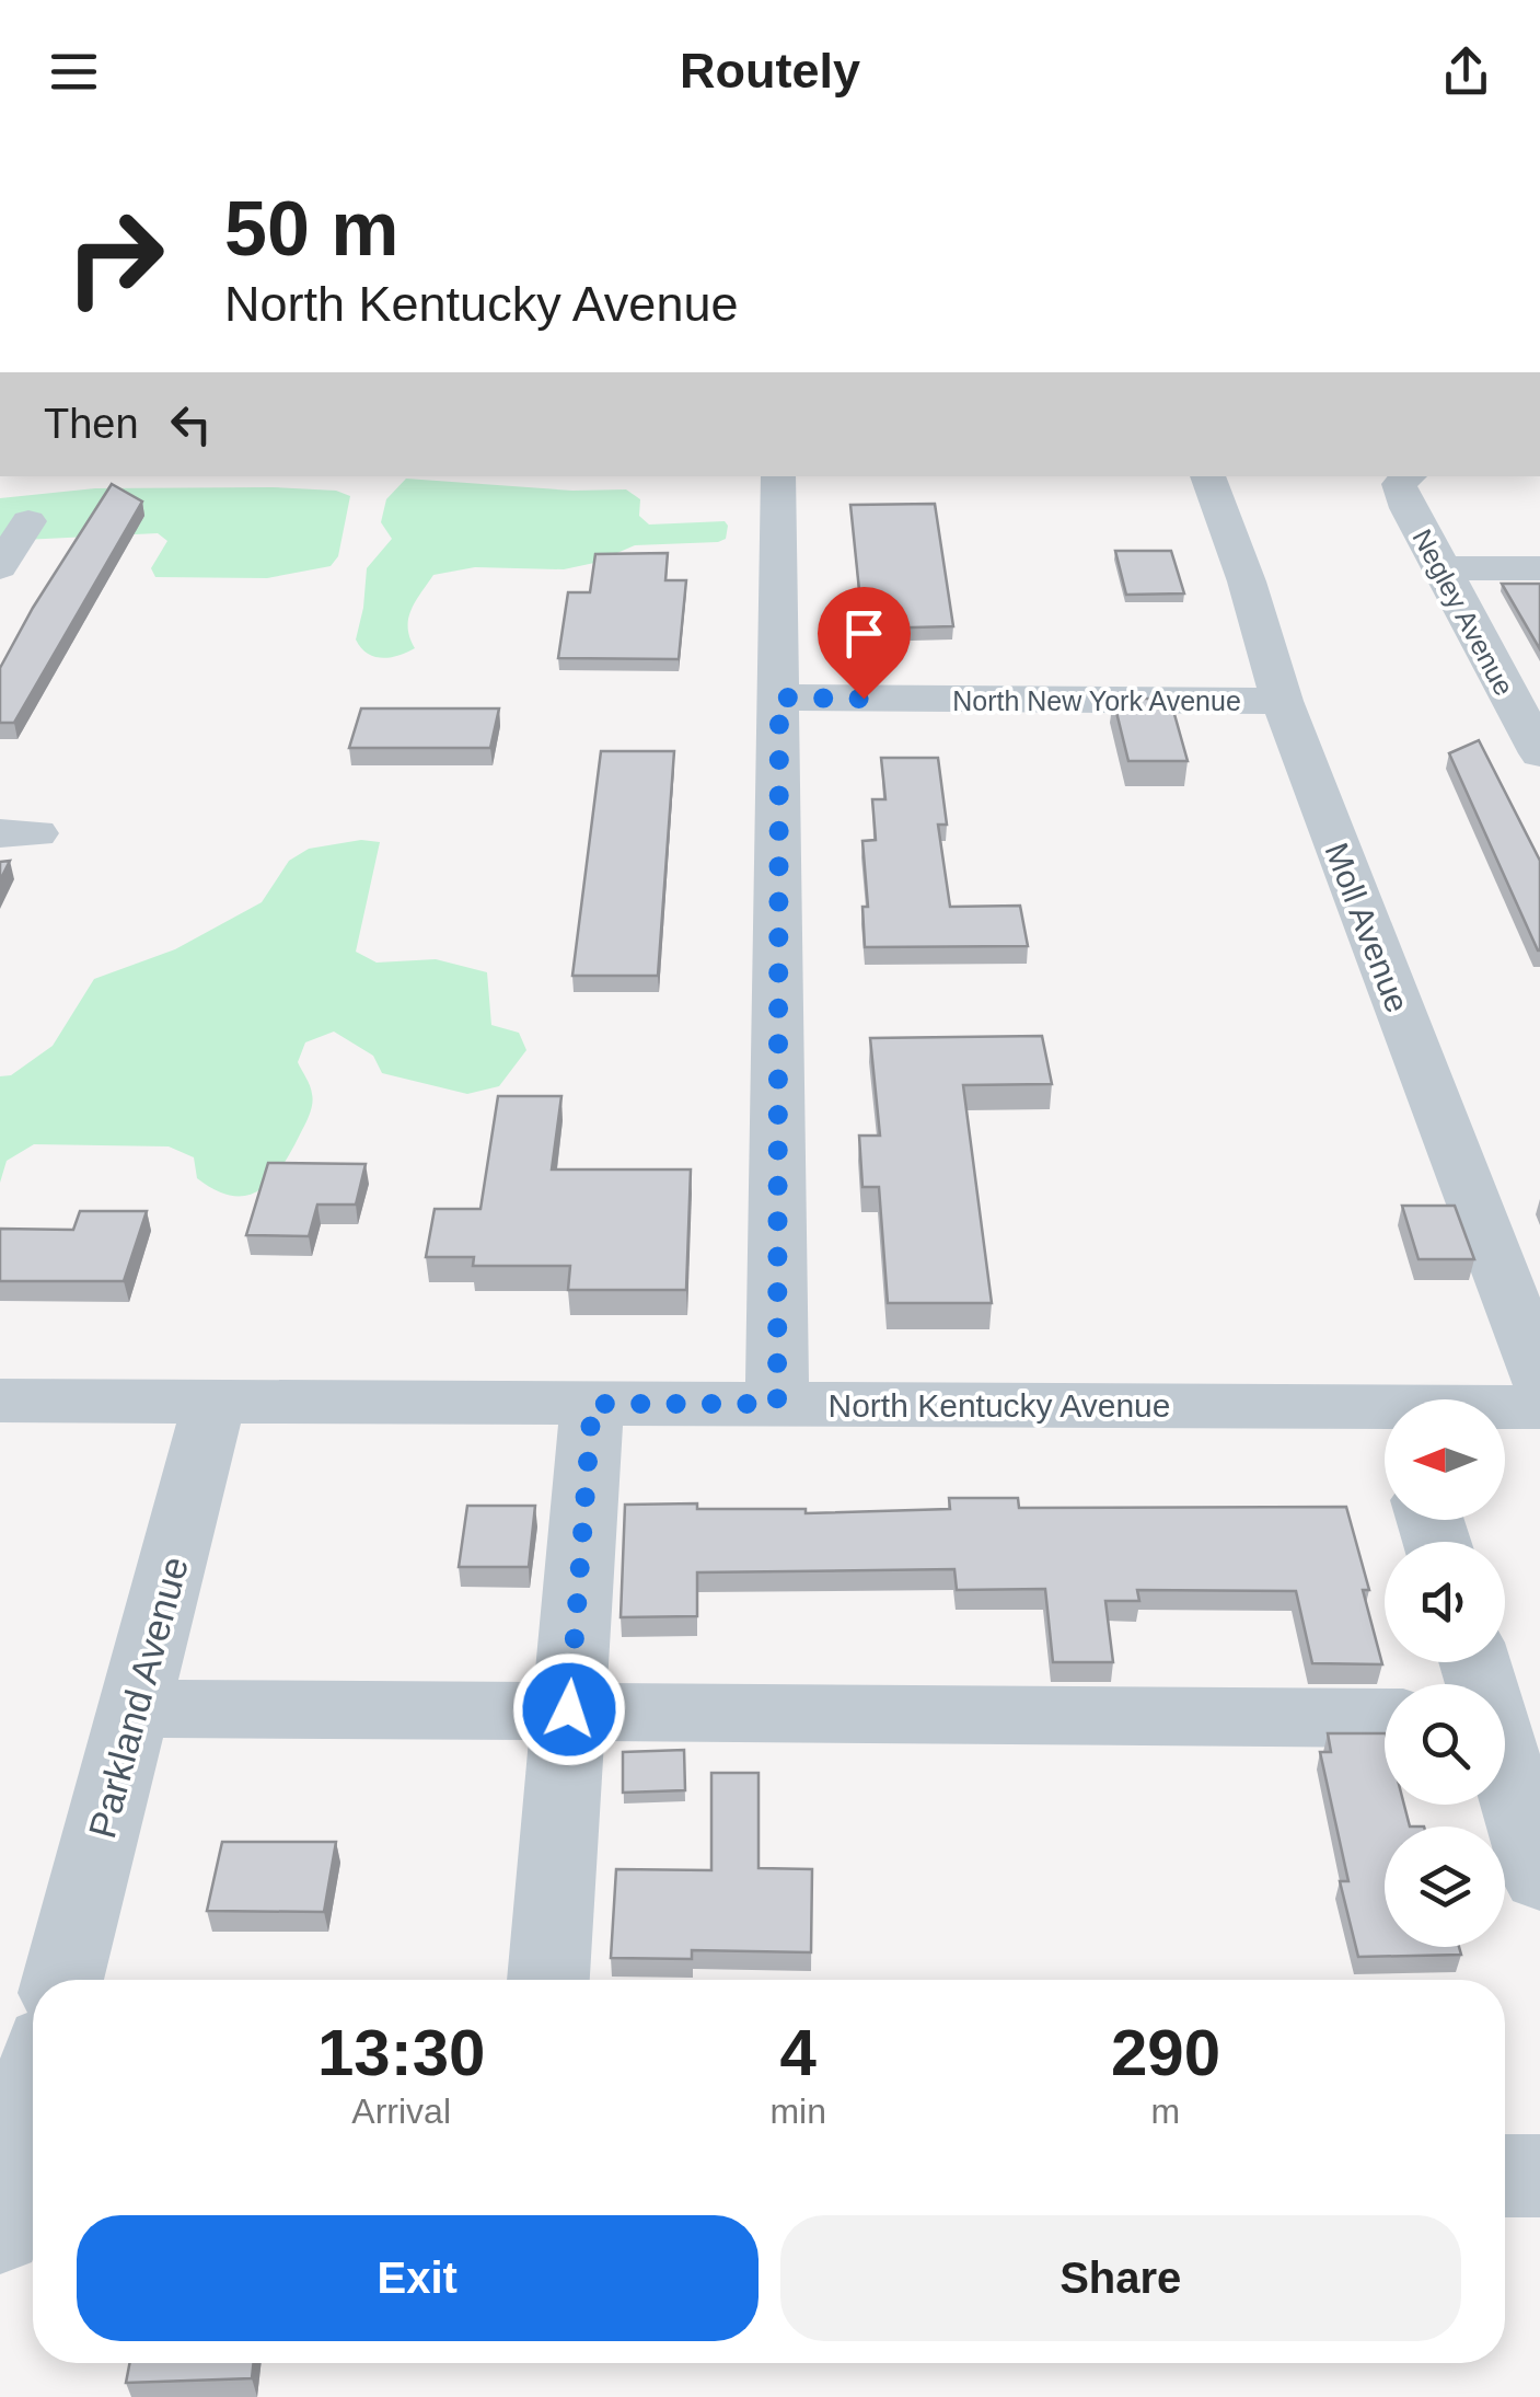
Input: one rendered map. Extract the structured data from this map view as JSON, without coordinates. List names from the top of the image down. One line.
{"streets":{"street":["Negley Avenue","North New York Avenue","Moll Avenue","North Kentucky Avenue","Parkland Avenue"]},"crossings":[["North New York Avenue","Moll Avenue"],["North Kentucky Avenue","Parkland Avenue"]],"north":"left","page":{"header":"Routely","turn":["50 m","North Kentucky Avenue"],"then":"Then","eta":["13:30","Arrival","4","min","290","m"],"buttons":["Exit","Share"]}}
